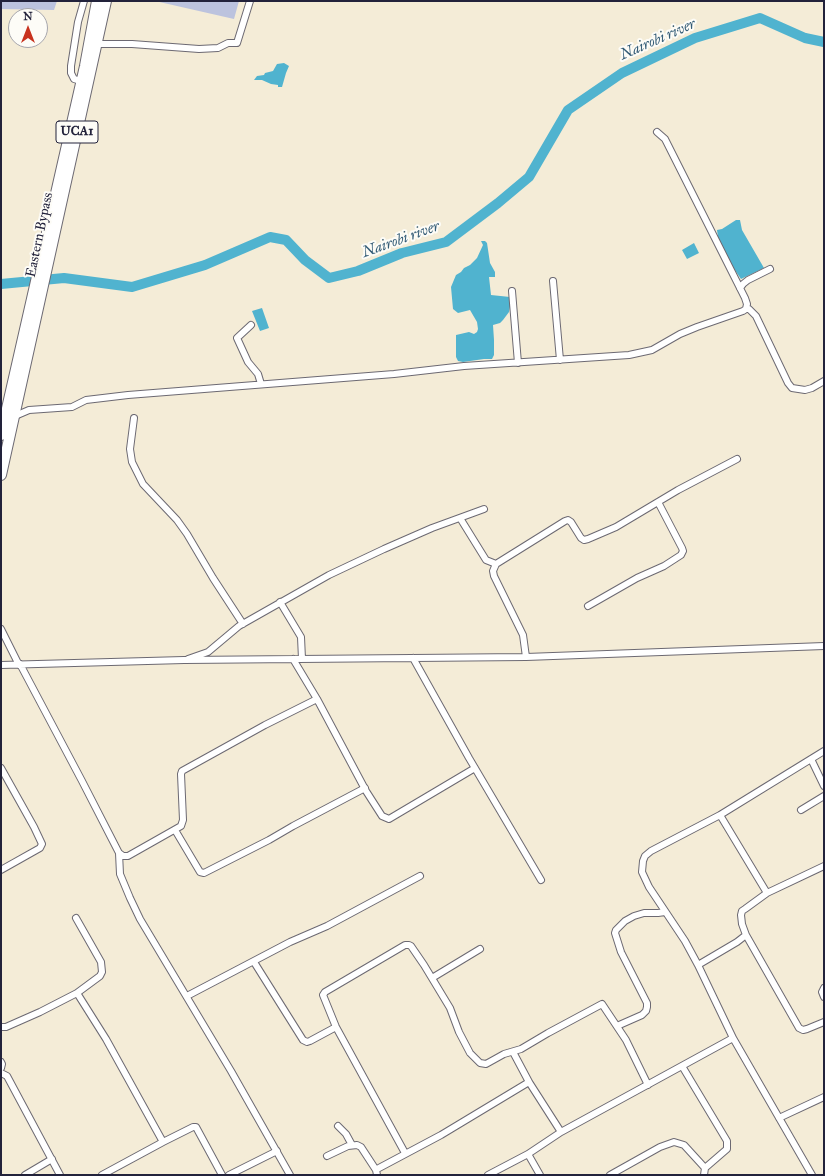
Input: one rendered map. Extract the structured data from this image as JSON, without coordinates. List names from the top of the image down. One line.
{"streets":{"main road":["UCA1","Eastern Bypass"]},"water":["Nairobi river"],"north":"top"}
